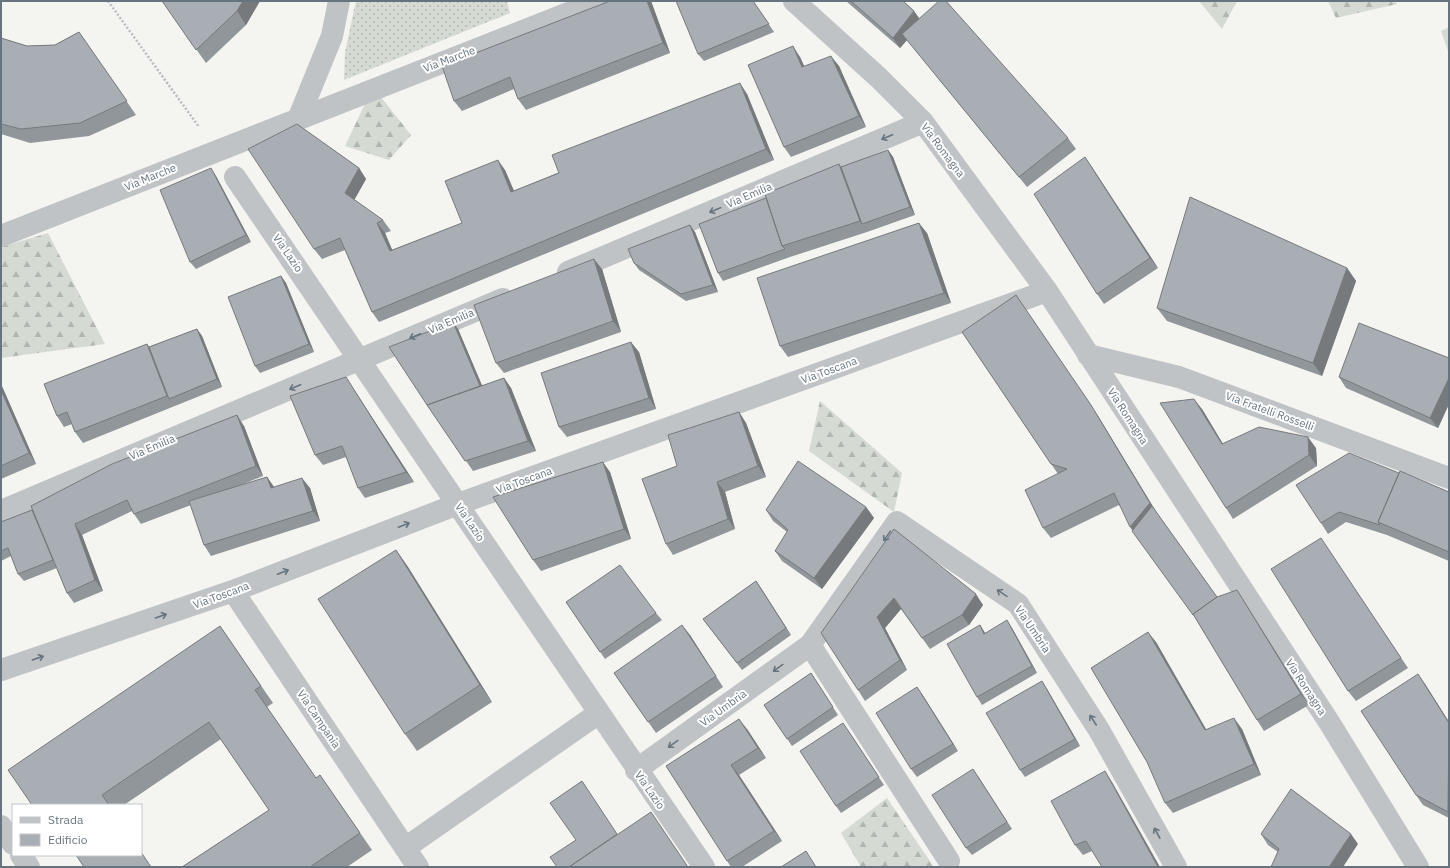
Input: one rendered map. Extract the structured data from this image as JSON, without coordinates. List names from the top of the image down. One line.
{"streets":{"street":["Via Marche","Via Romagna","Via Emilia","Via Lazio","Via Toscana","Via Fratelli Rosselli","Via Umbria","Via Campania"]},"crossings":[["Via Romagna","Via Emilia"],["Via Romagna","Via Toscana"],["Via Romagna","Via Fratelli Rosselli"],["Via Emilia","Via Lazio"],["Via Lazio","Via Toscana"],["Via Lazio","Via Umbria"],["Via Toscana","Via Campania"]],"one_way":["Via Emilia","Via Toscana"],"legend":["Strada","Edificio"]}
